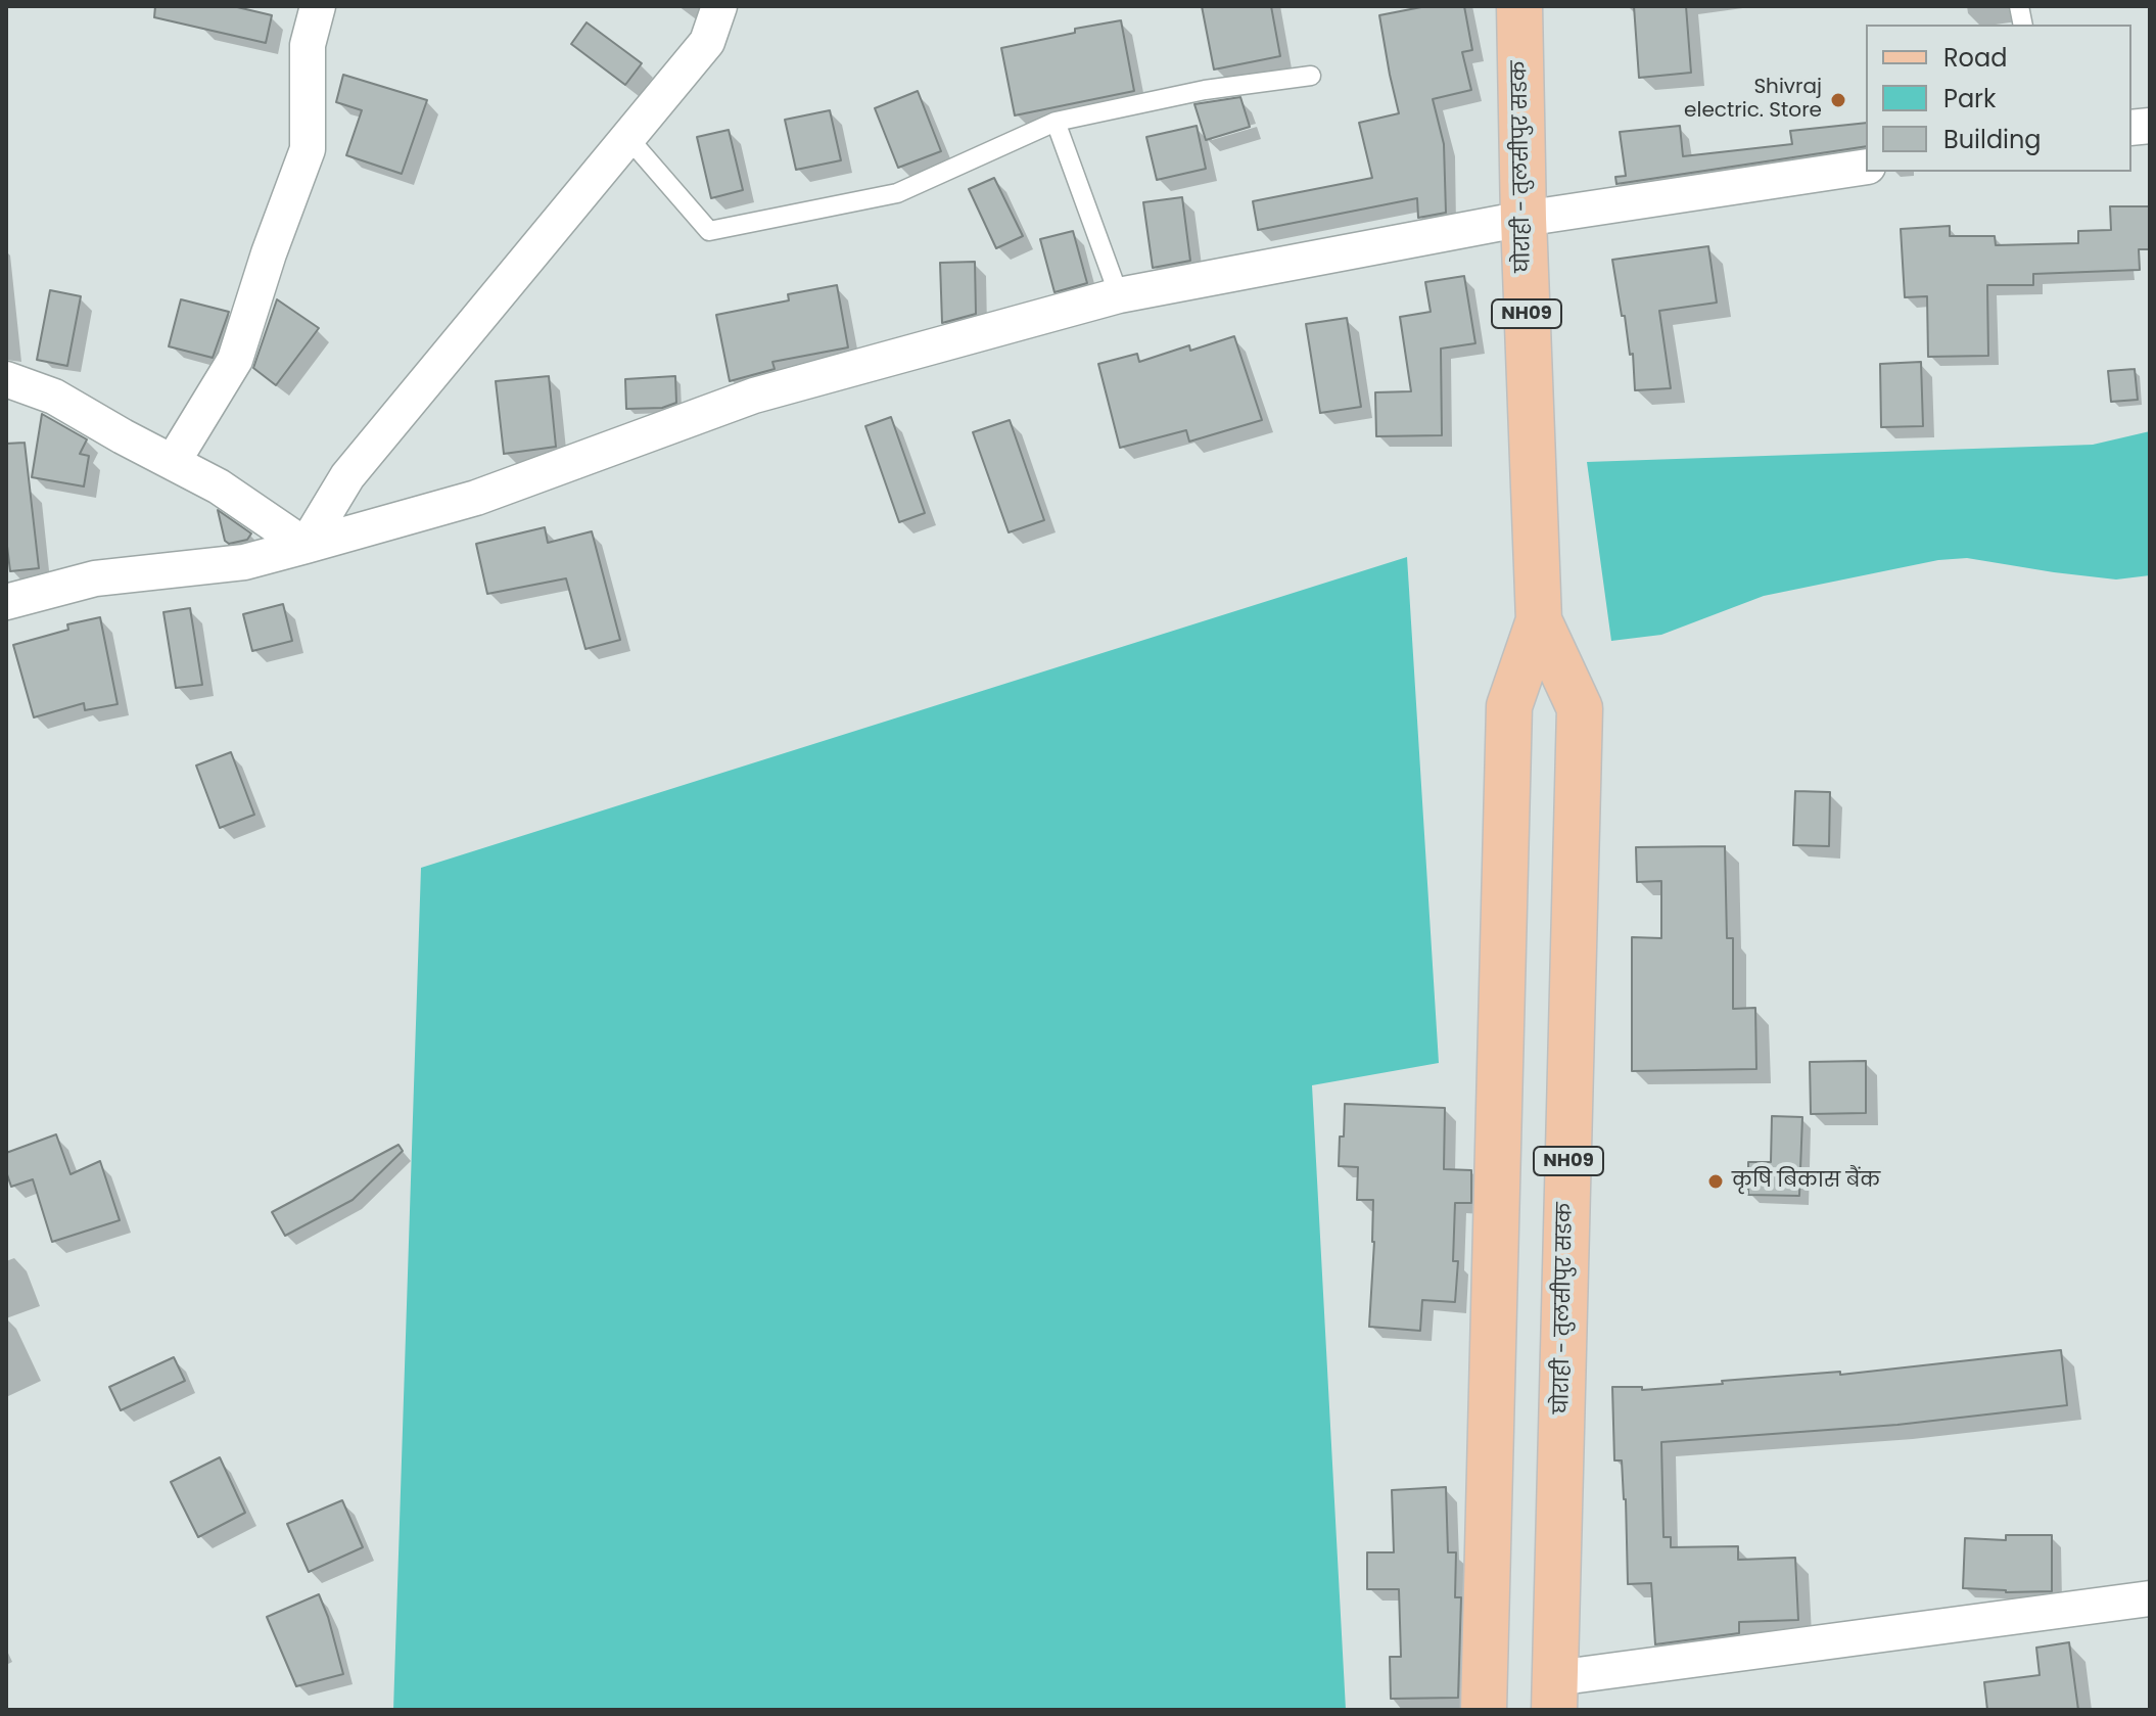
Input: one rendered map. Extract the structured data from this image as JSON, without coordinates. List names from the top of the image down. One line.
{"streets":{"main road":["घोराही - तुलसीपुर सडक","NH09"]},"places":["Shivraj electric. Store","कृषि बिकास बैंक"],"legend":["Road","Park","Building"]}
